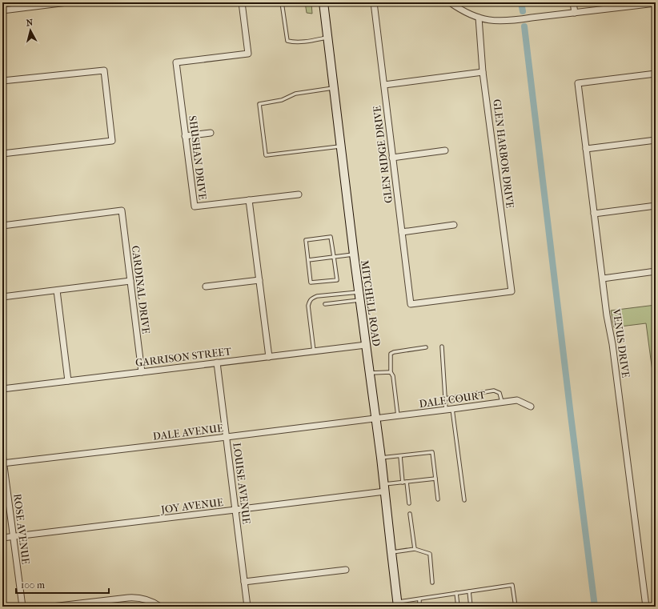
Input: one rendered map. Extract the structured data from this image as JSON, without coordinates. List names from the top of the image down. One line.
{"streets":{"main road":["MITCHELL ROAD"],"street":["GLEN HARBOR DRIVE","GLEN RIDGE DRIVE","SHUSHAN DRIVE","CARDINAL DRIVE","VENUS DRIVE","GARRISON STREET","DALE COURT","DALE AVENUE","LOUISE AVENUE","JOY AVENUE","ROSE AVENUE"]},"crossings":[["GLEN HARBOR DRIVE","GLEN RIDGE DRIVE"],["CARDINAL DRIVE","GARRISON STREET"],["MITCHELL ROAD","GARRISON STREET"],["MITCHELL ROAD","DALE COURT"],["MITCHELL ROAD","DALE AVENUE"],["MITCHELL ROAD","JOY AVENUE"],["GARRISON STREET","LOUISE AVENUE"],["DALE COURT","DALE AVENUE"],["DALE AVENUE","LOUISE AVENUE"],["DALE AVENUE","ROSE AVENUE"],["LOUISE AVENUE","JOY AVENUE"],["JOY AVENUE","ROSE AVENUE"]],"scale_bar":"100 m","north":"top"}
